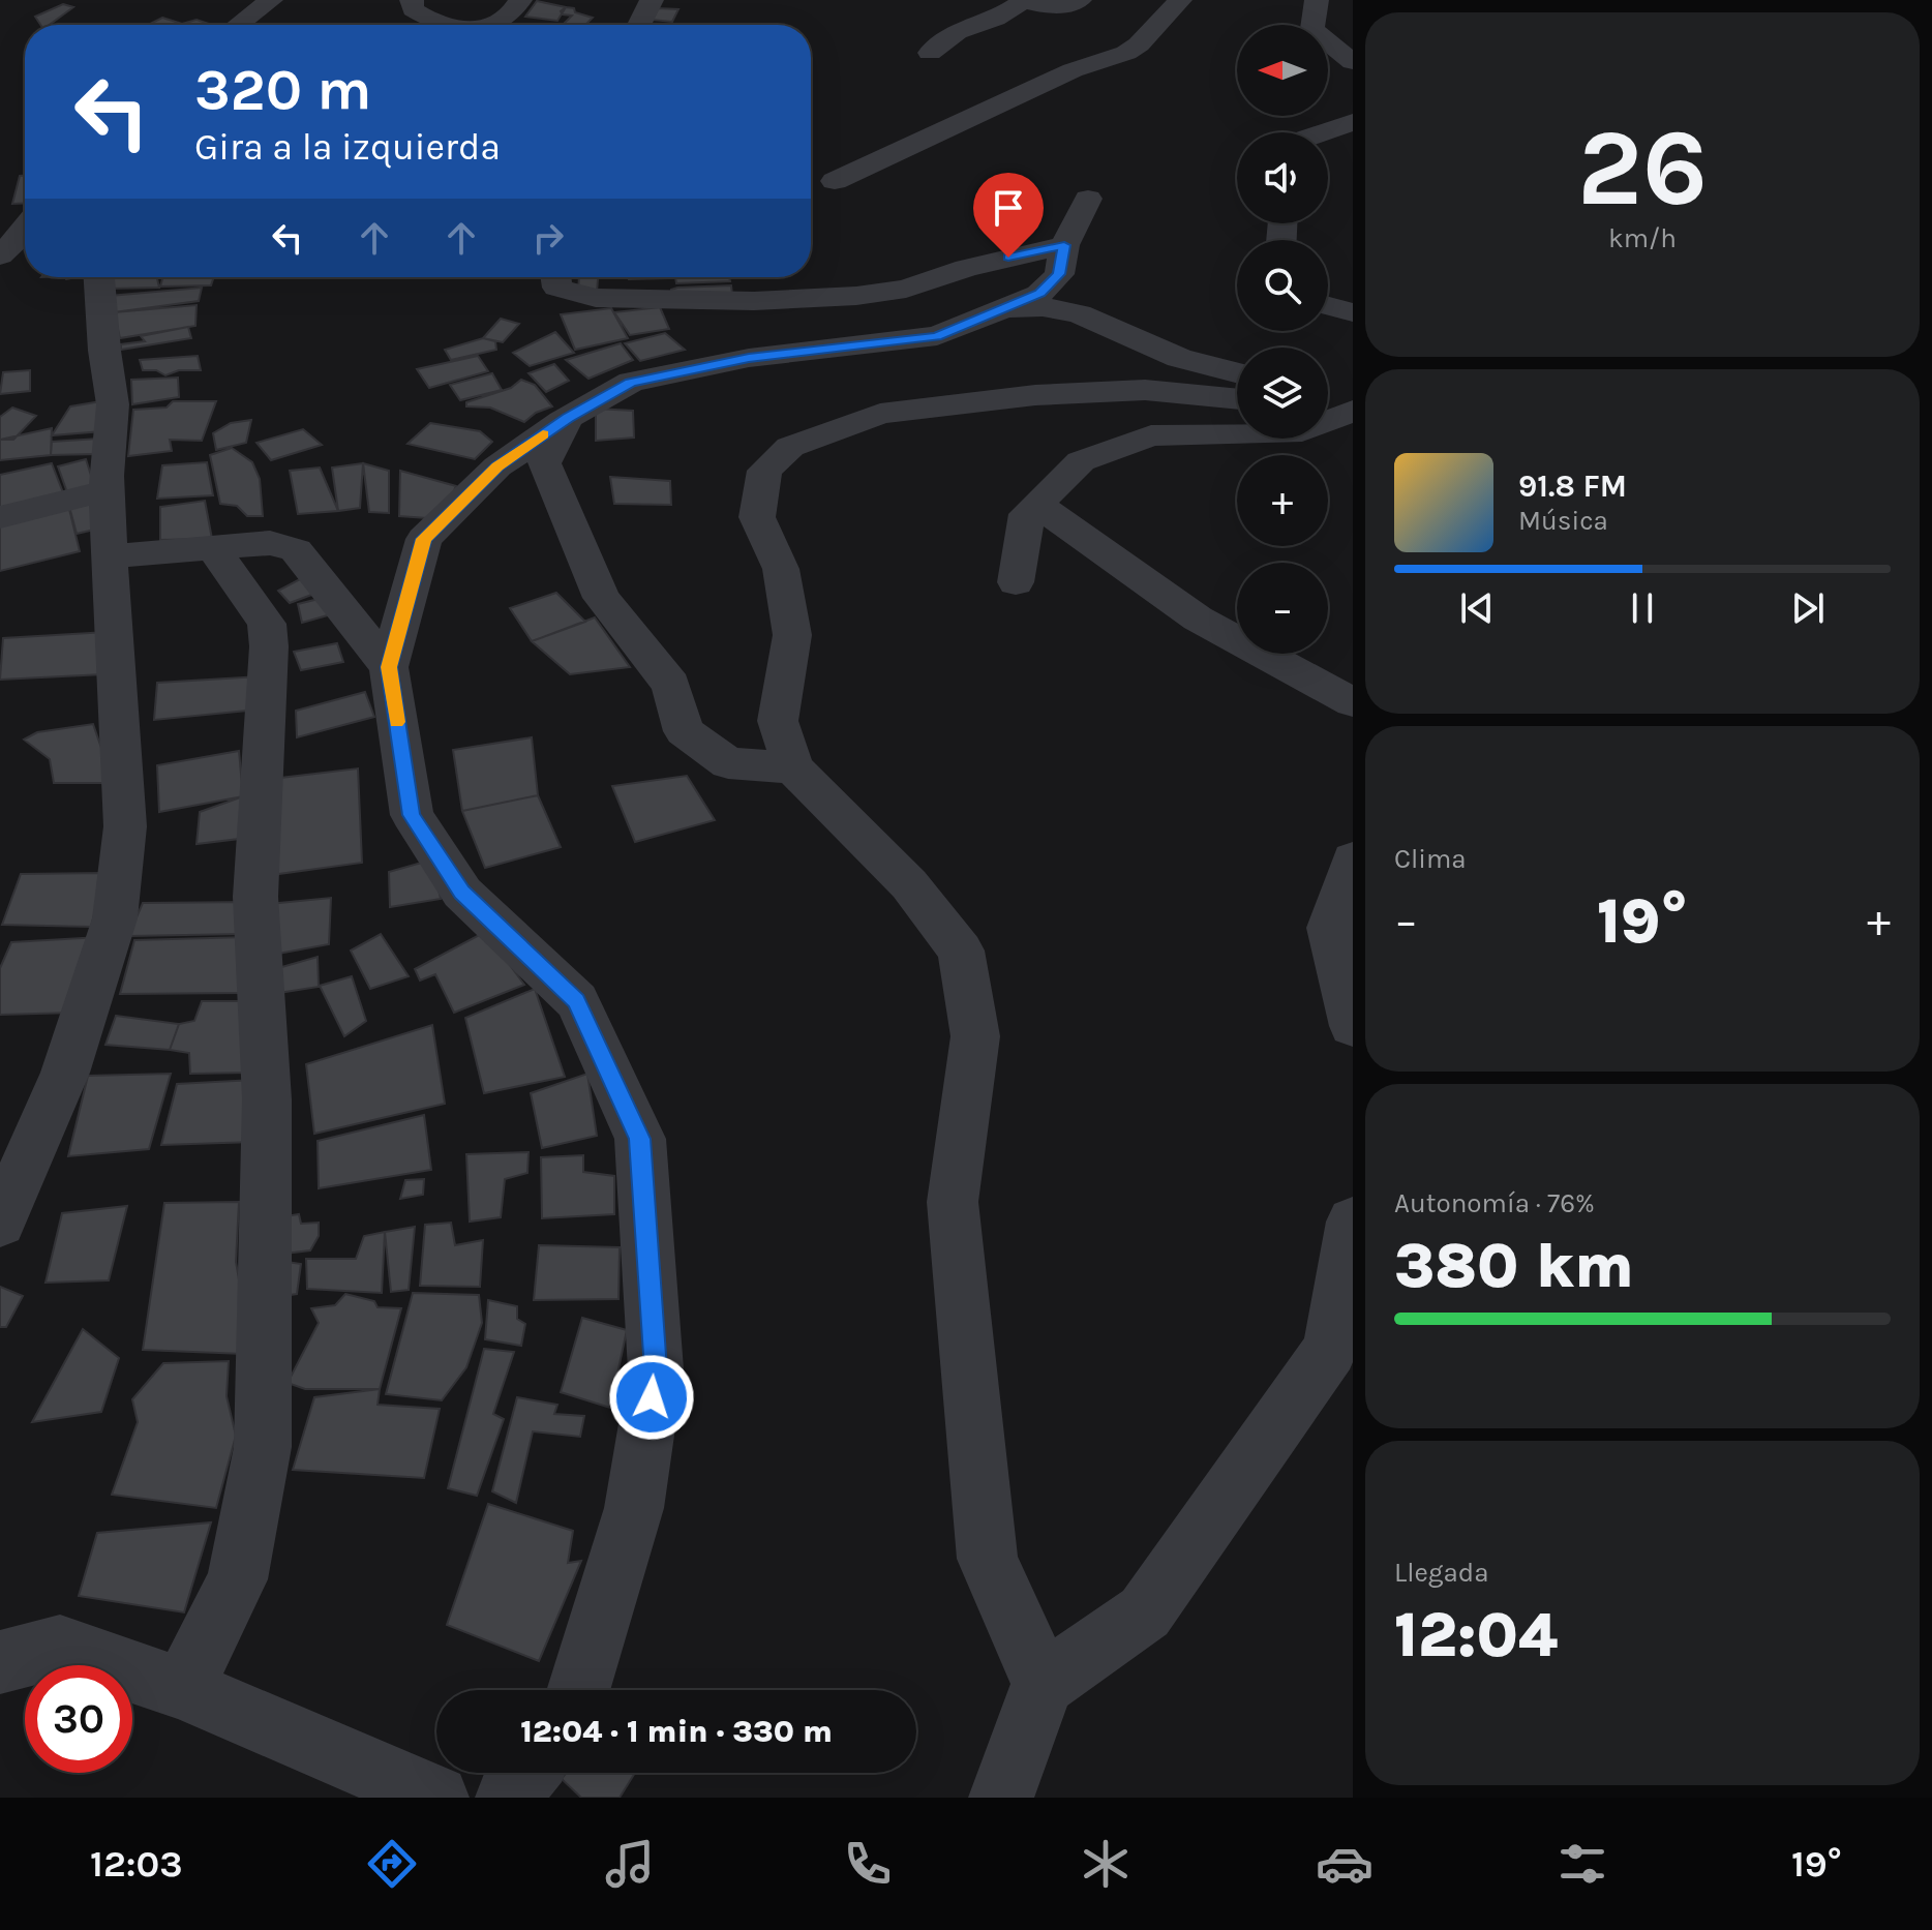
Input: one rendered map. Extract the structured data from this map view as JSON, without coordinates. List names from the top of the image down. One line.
{"north":"left","page":{"tile":[["26","km/h"],"Clima",["Autonomía · 76%","380 km"],["Llegada","12:04"]],"map_buttons":["+","−"],"turn":["320 m","Gira a la izquierda"],"song":["91.8 FM","Música"],"heat":["−","19°","+"],"limit":"30","trip":"12:04 · 1 min · 330 m","tabs":["12:03","19°"]}}
